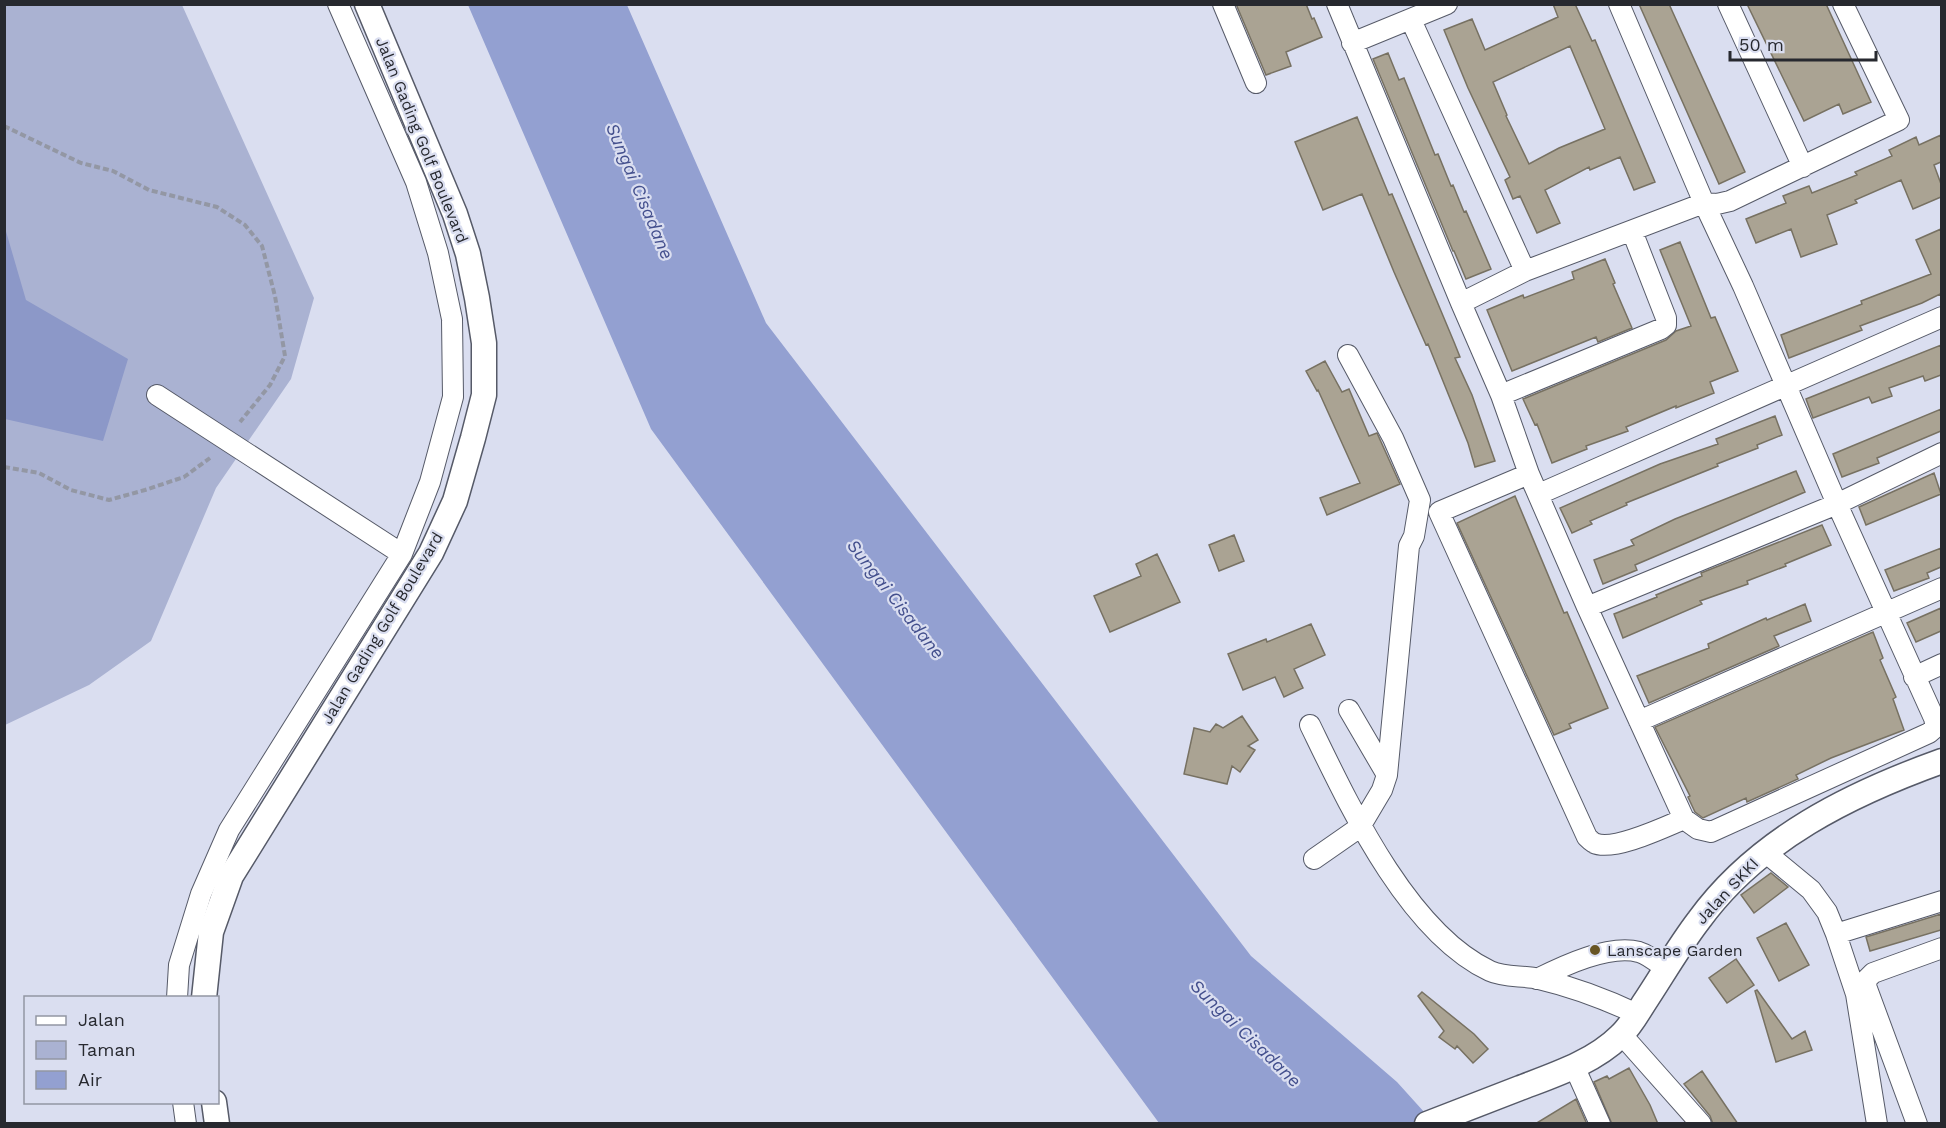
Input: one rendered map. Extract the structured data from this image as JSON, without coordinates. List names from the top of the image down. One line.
{"streets":{"main road":["Jalan Gading Golf Boulevard","Jalan SKKI"]},"water":["Sungai Cisadane"],"places":["Lanscape Garden"],"legend":["Jalan","Taman","Air"],"scale_bar":"50 m"}
